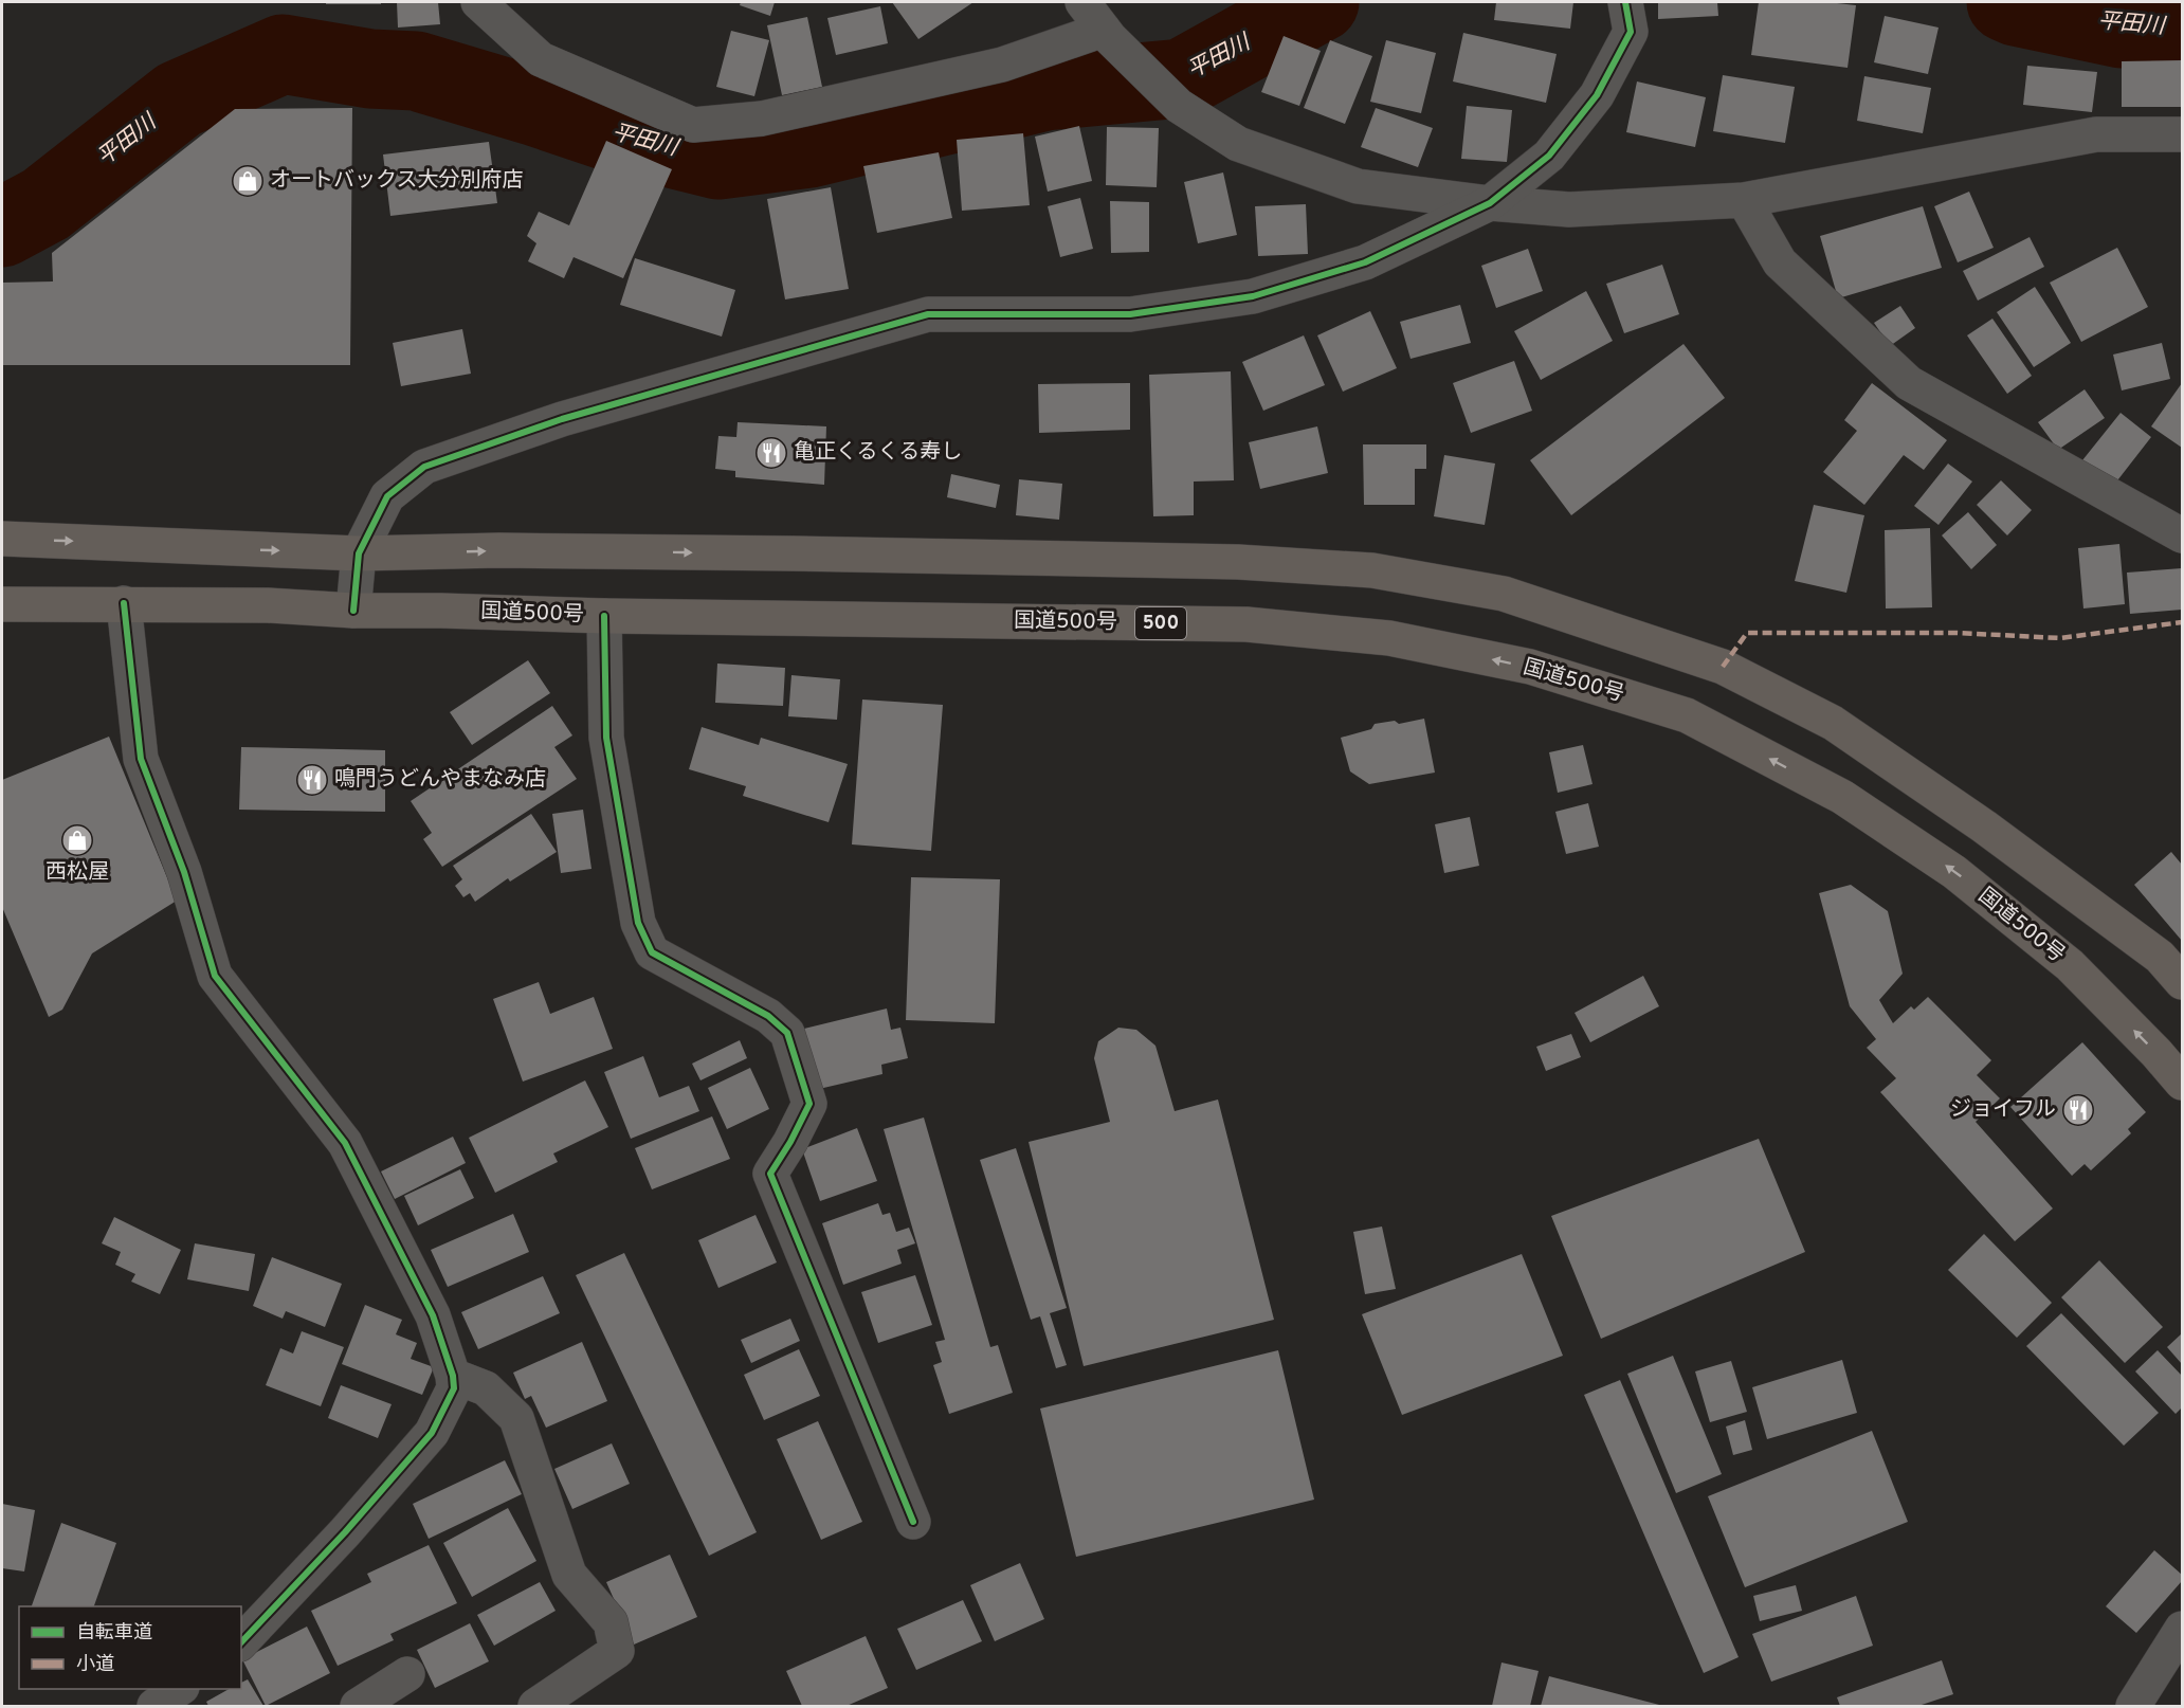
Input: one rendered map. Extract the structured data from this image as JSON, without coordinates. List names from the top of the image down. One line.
{"streets":{"highway":["国道500号","500"]},"water":["平田川"],"places":{"shop":["オートバックス大分別府店","西松屋"],"restaurant":["亀正くるくる寿し","鳴門うどんやまなみ店","ジョイフル"]},"legend":["自転車道","小道"]}
